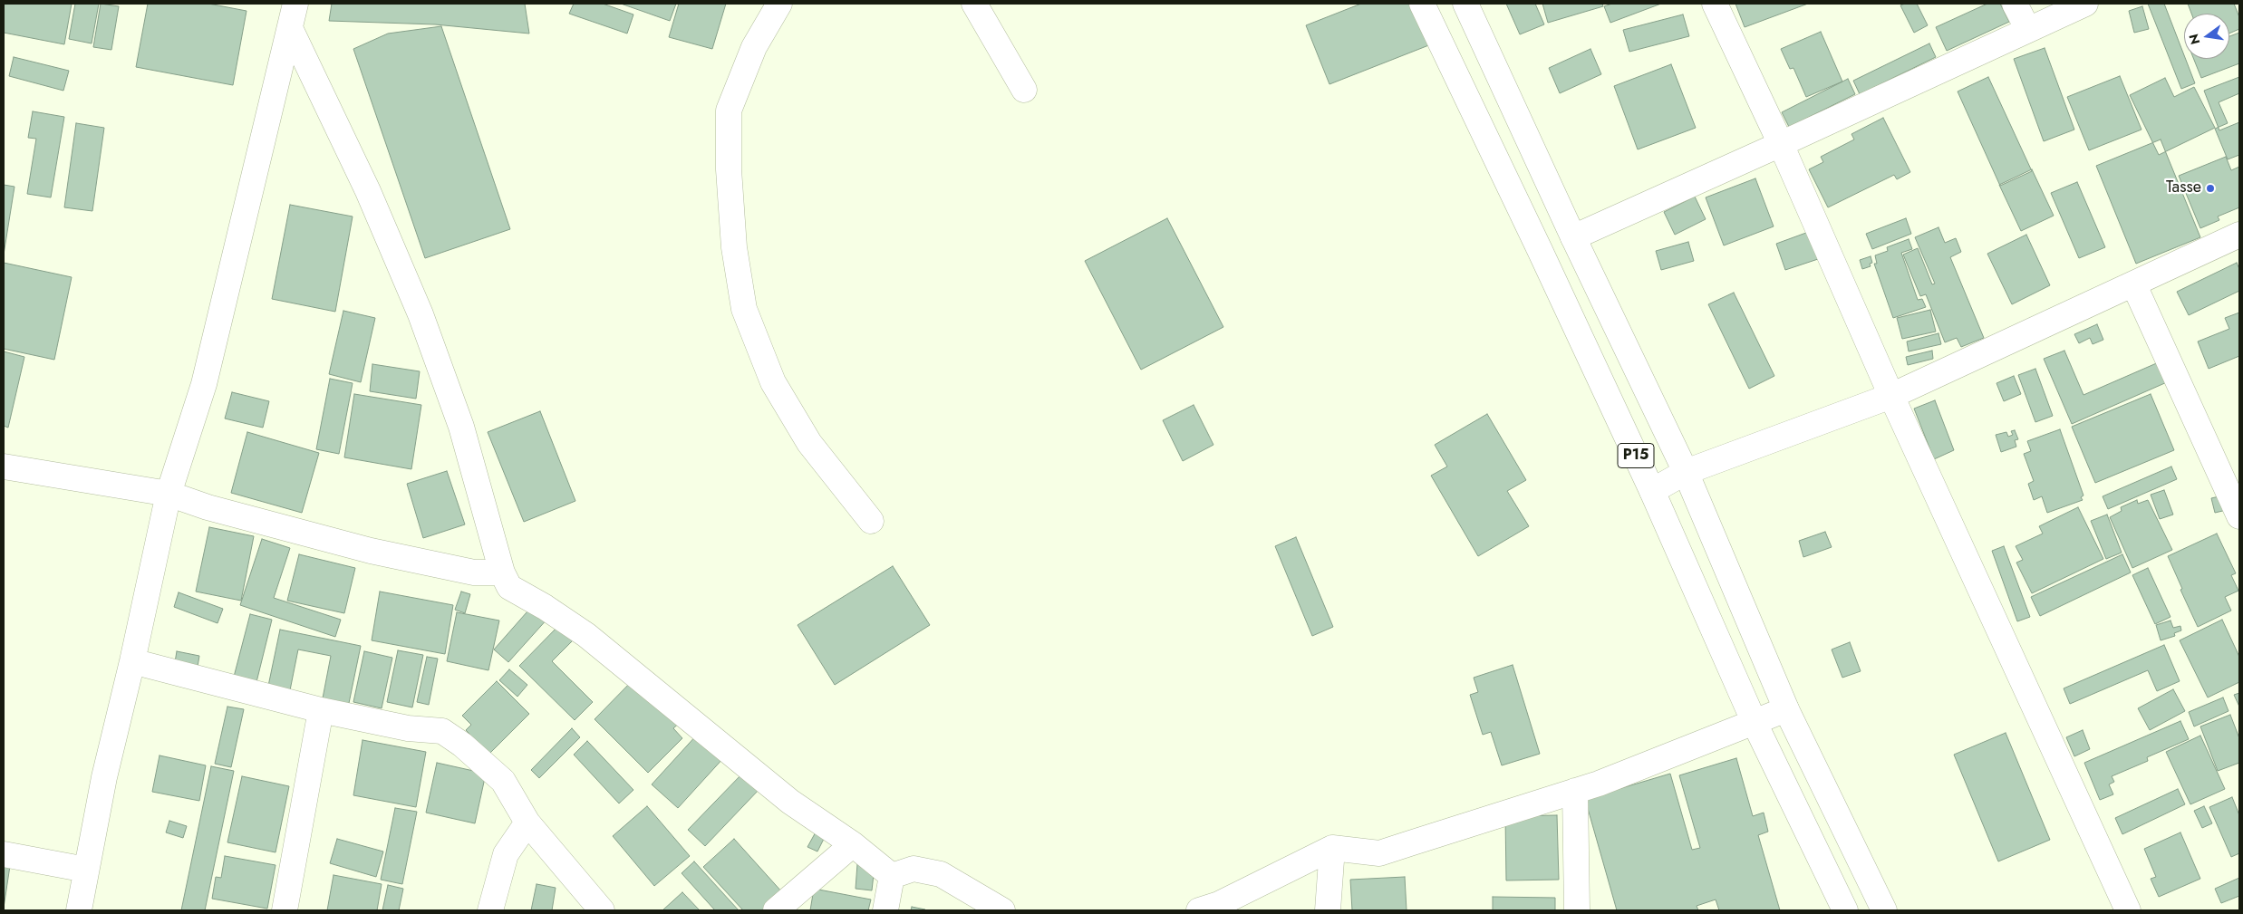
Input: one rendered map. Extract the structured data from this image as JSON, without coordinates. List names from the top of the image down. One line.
{"streets":{"street":["P15"]},"places":["Tasse"],"north":"left"}
